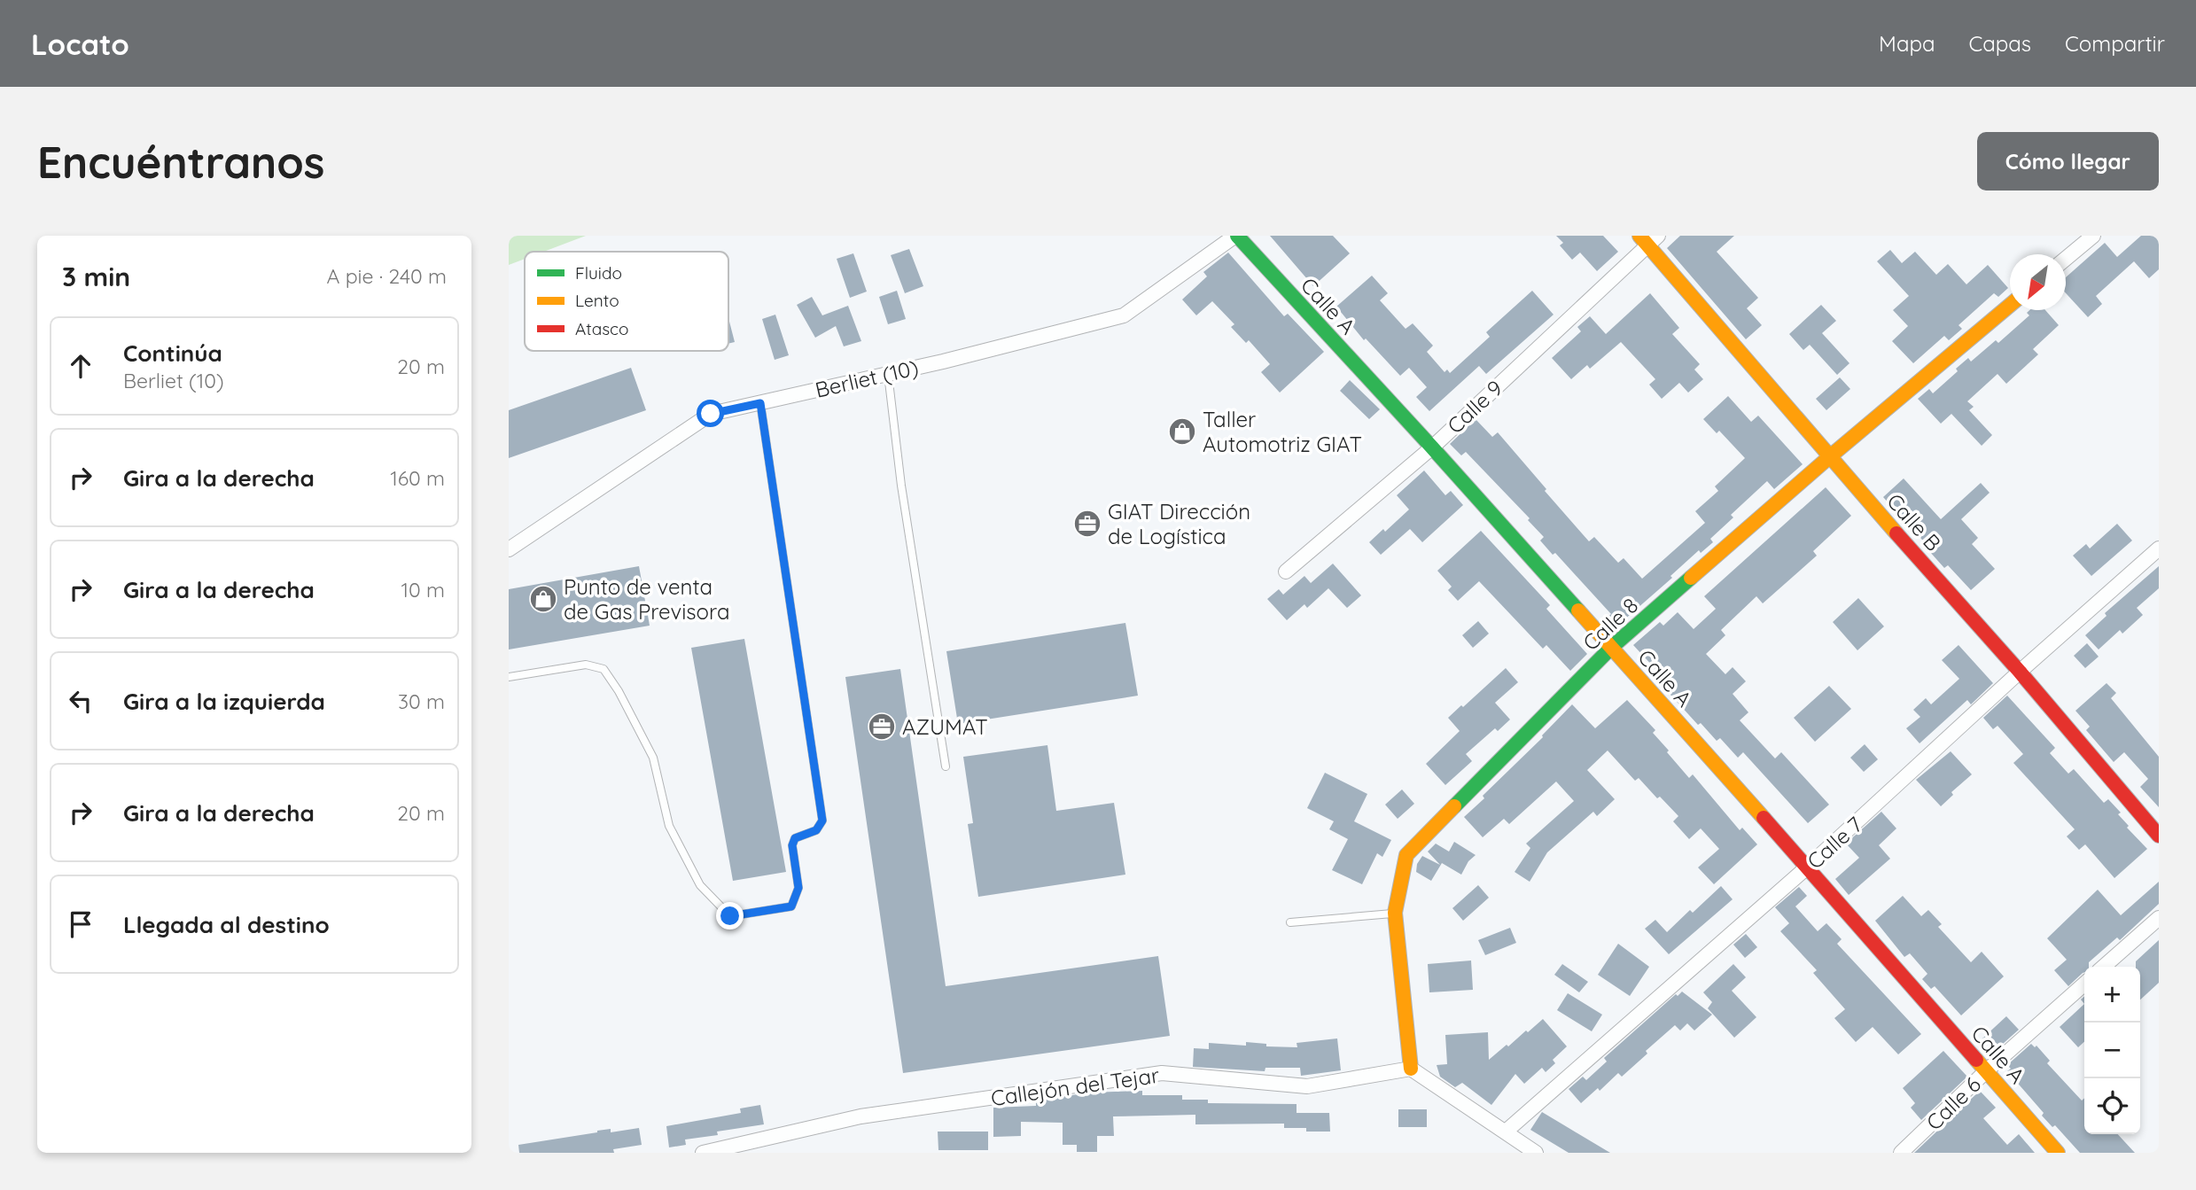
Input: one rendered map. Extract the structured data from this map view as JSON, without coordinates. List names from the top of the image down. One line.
{"streets":{"street":["Calle A","Berliet (10)","Calle 9","Calle B","Calle 8","Calle 7","Callejón del Tejar","Calle 6"]},"crossings":[["Calle A","Berliet (10)"],["Calle A","Calle 9"],["Calle A","Calle 8"],["Calle A","Calle 7"],["Calle A","Calle 6"],["Calle 9","Calle B"],["Calle B","Calle 8"],["Calle B","Calle 7"],["Calle 8","Callejón del Tejar"]],"places":{"shop":["Taller Automotriz GIAT","Punto de venta de Gas Previsora"],"office":["GIAT Dirección de Logística","AZUMAT"]},"legend":["Fluido","Lento","Atasco"],"north":"bottom left","page":{"header":"Locato","nav":["Mapa","Capas","Compartir"],"buttons":"Cómo llegar","title":"Encuéntranos","heading":["3 min","A pie · 240 m"],"list":[["Continúa","Berliet (10)","20 m"],["Gira a la derecha","160 m"],["Gira a la derecha","10 m"],["Gira a la izquierda","30 m"],["Gira a la derecha","20 m"],"Llegada al destino"],"map_buttons":["+","−"]}}
